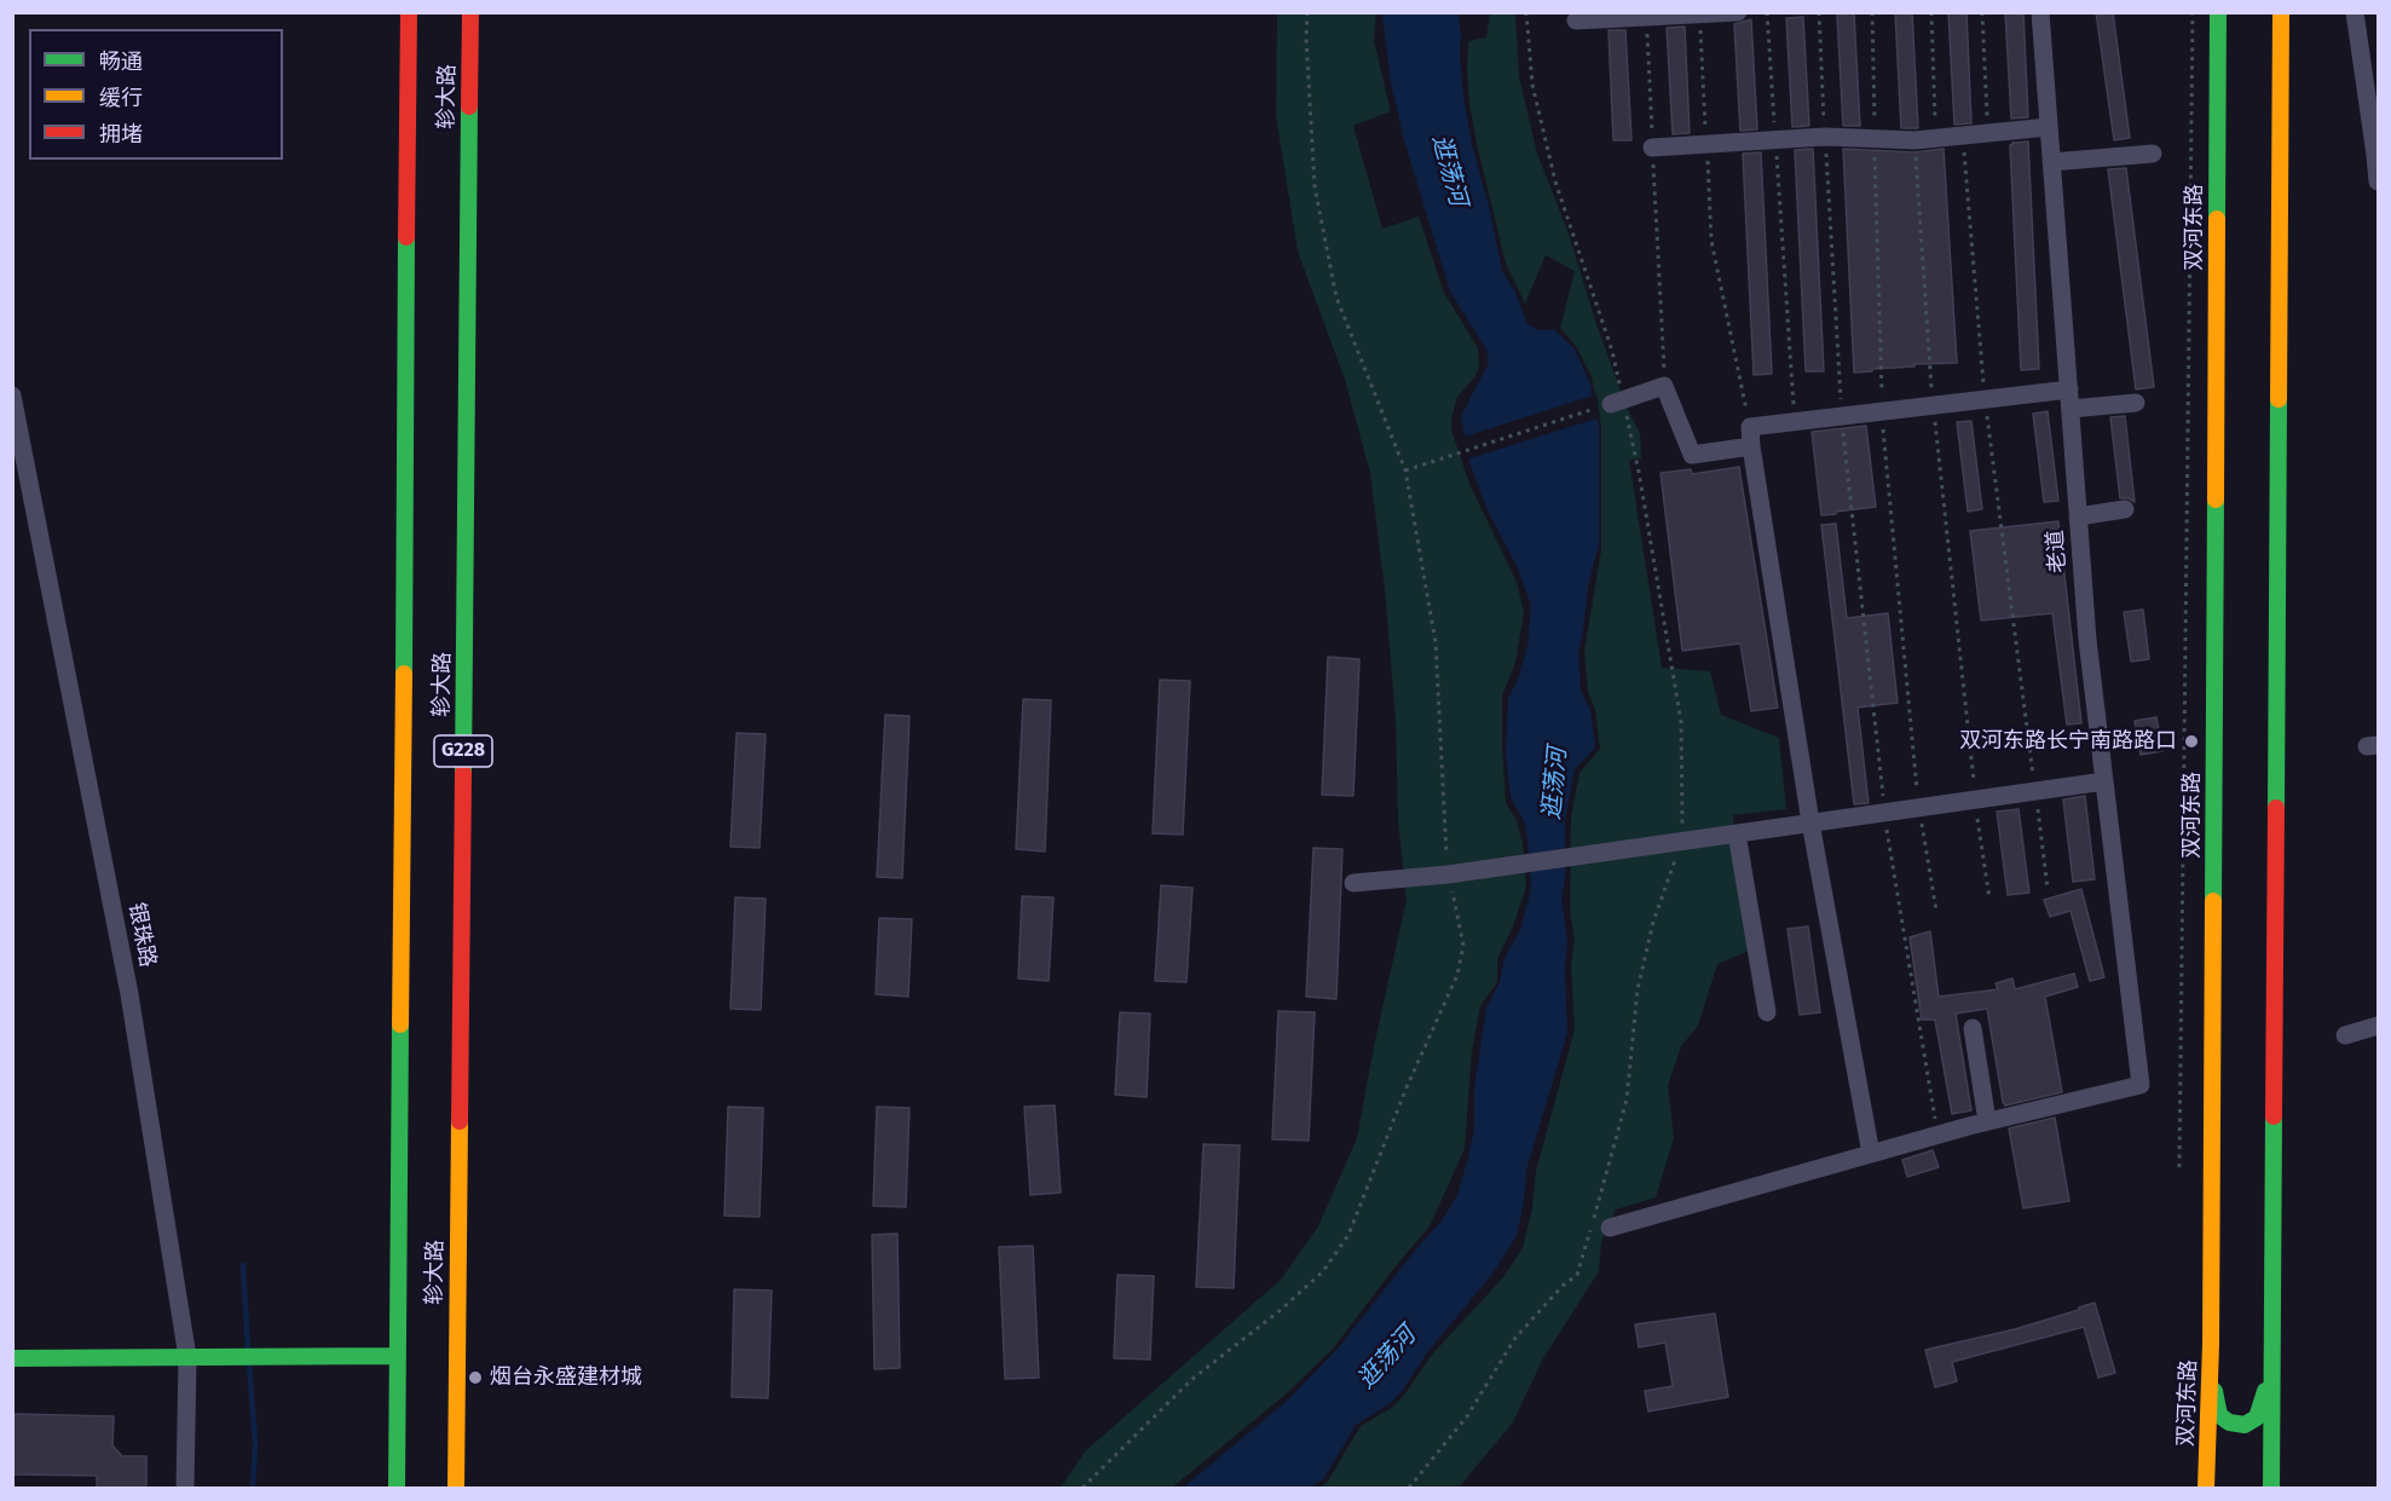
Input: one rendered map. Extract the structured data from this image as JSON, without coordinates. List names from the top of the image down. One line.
{"streets":{"main road":["轸大路","双河东路","G228"],"street":["老道","银珠路"]},"water":["逛荡河"],"places":["双河东路长宁南路路口","烟台永盛建材城"],"legend":["畅通","缓行","拥堵"]}
